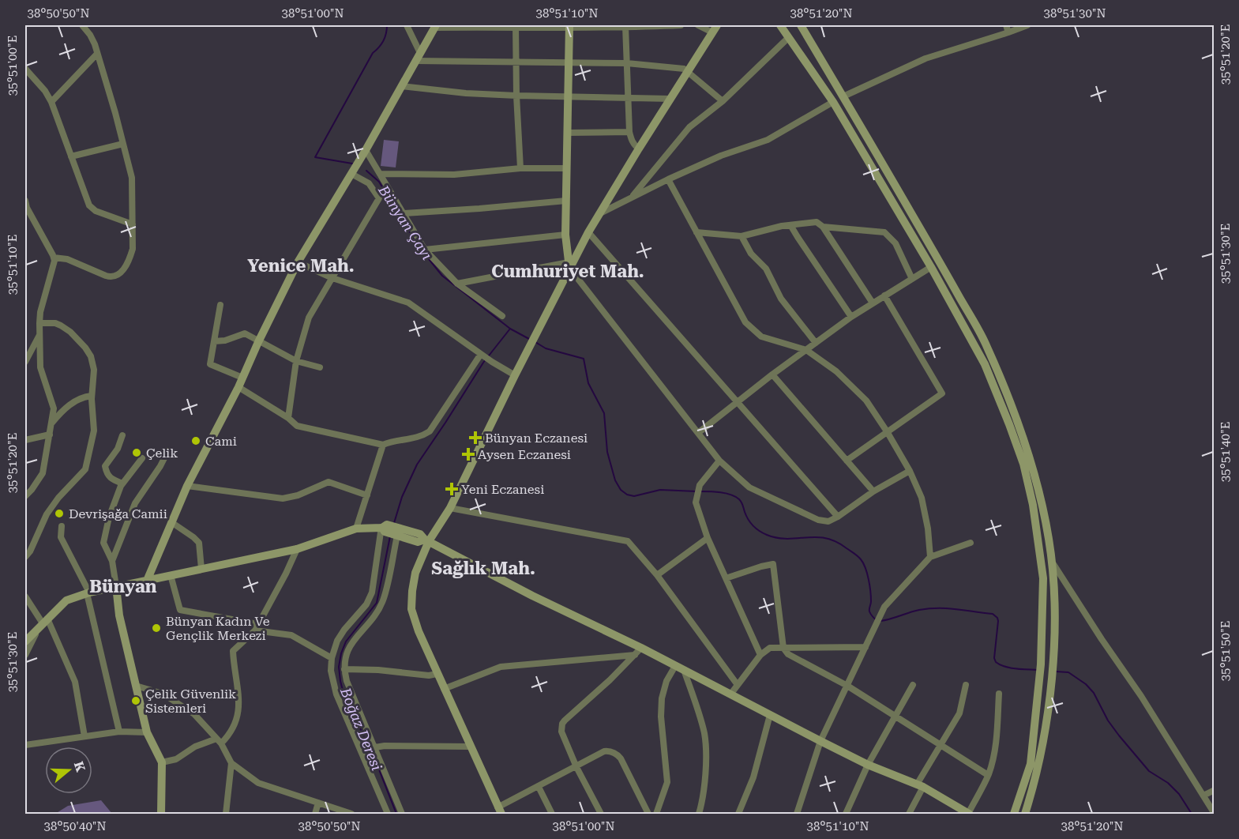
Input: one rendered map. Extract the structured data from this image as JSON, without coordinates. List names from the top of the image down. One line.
{"districts":["Yenice Mah.","Cumhuriyet Mah.","Sağlık Mah.","Bünyan"],"water":["Bünyan Çayı","Boğaz Deresi"],"places":{"health":["Bünyan Eczanesi","Aysen Eczanesi","Yeni Eczanesi"],"other":["Cami","Çelik","Devrişağa Camii","Bünyan Kadın Ve Gençlik Merkezi","Çelik Güvenlik Sistemleri"]},"north":"right","coordinates":["38°50'50\"N","38°51'00\"N","38°51'10\"N","38°51'20\"N","38°51'30\"N","35°51'20\"E","35°51'00\"E","35°51'30\"E","35°51'10\"E","35°51'40\"E","35°51'50\"E","38°50'40\"N"]}
